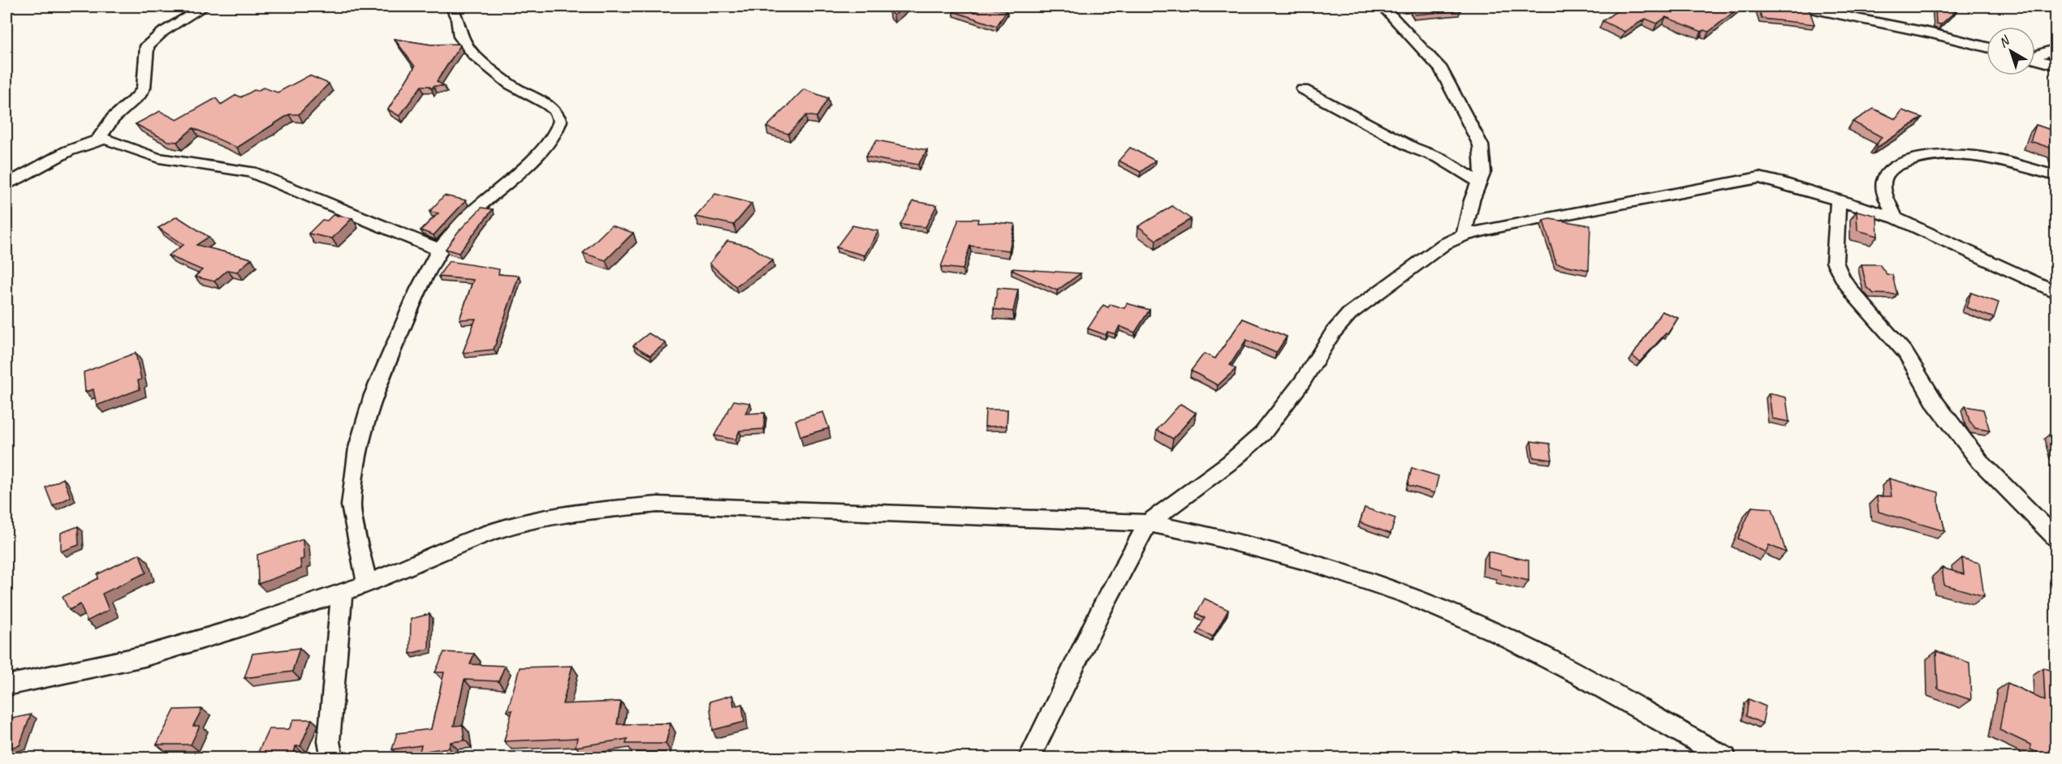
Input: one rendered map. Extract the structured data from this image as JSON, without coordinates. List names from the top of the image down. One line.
{"north":"top left"}
